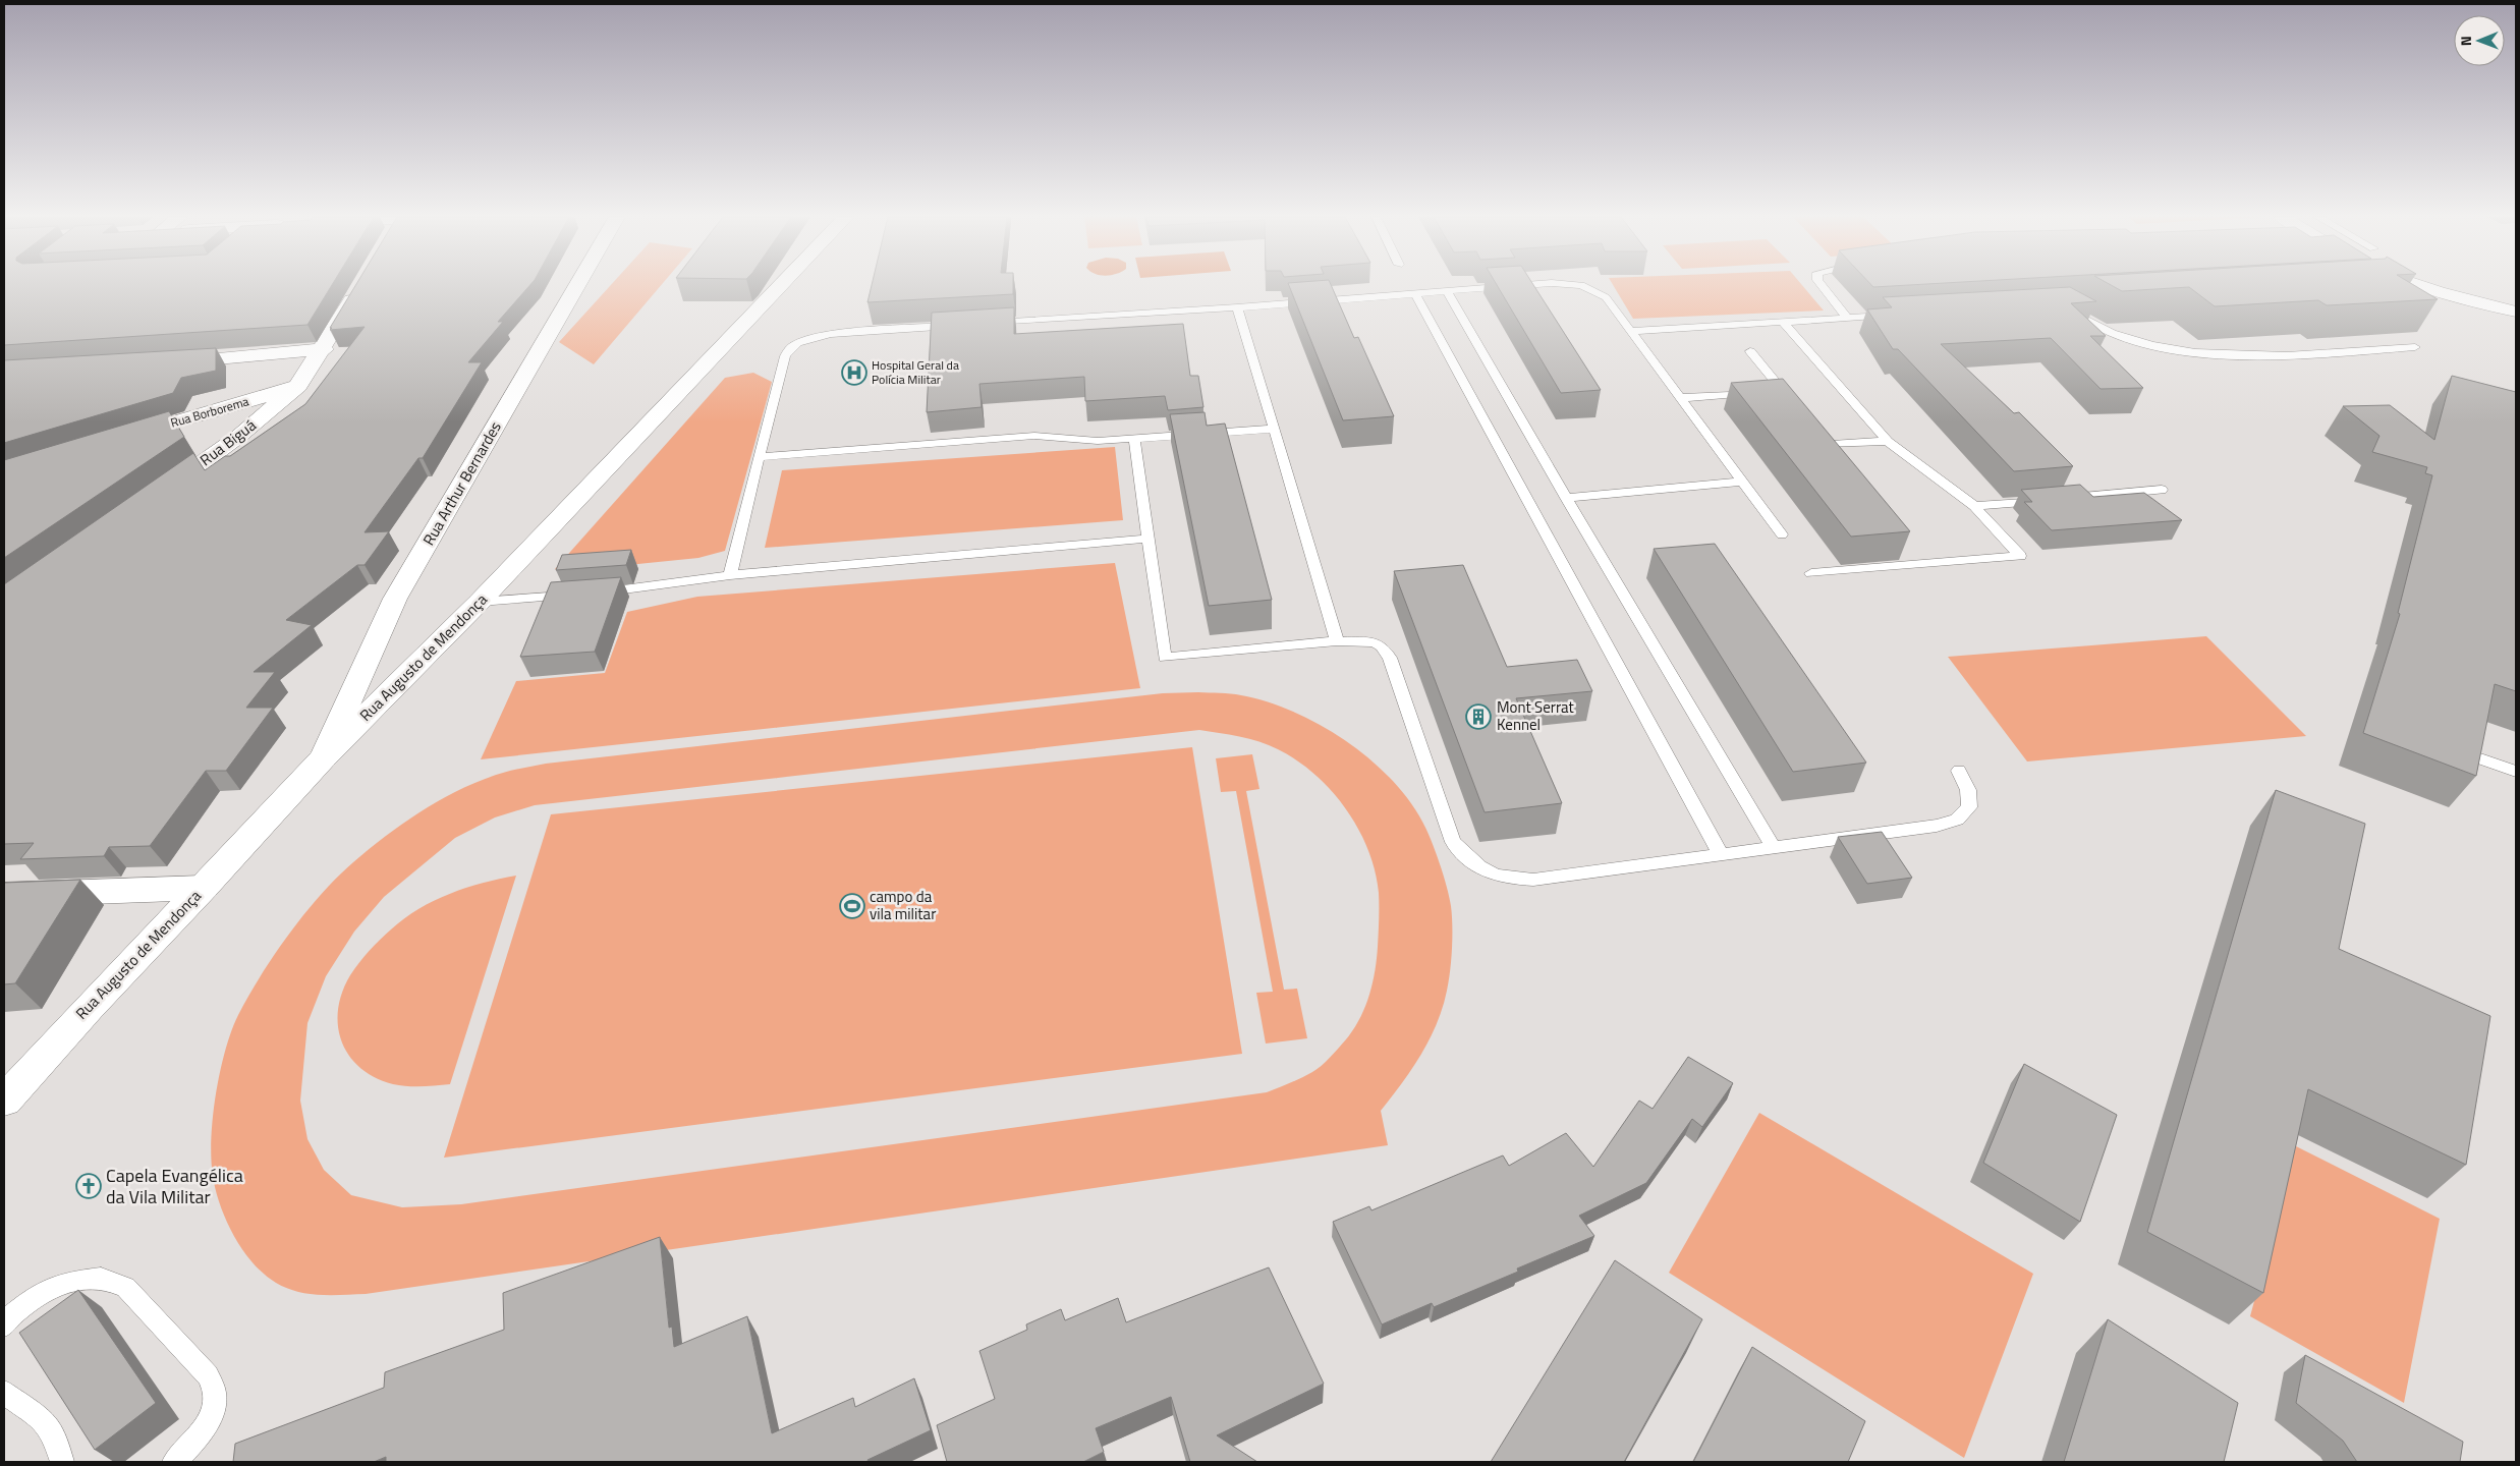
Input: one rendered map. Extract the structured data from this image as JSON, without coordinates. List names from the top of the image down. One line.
{"streets":{"street":["Rua Borborema","Rua Biguá","Rua Arthur Bernardes","Rua Augusto de Mendonça"]},"crossings":[["Rua Borborema","Rua Biguá"],["Rua Arthur Bernardes","Rua Augusto de Mendonça"]],"places":{"hospital":["Hospital Geral da Polícia Militar"],"building":["Mont Serrat Kennel"],"sports":["campo da vila militar"],"church":["Capela Evangélica da Vila Militar"]},"north":"left"}
